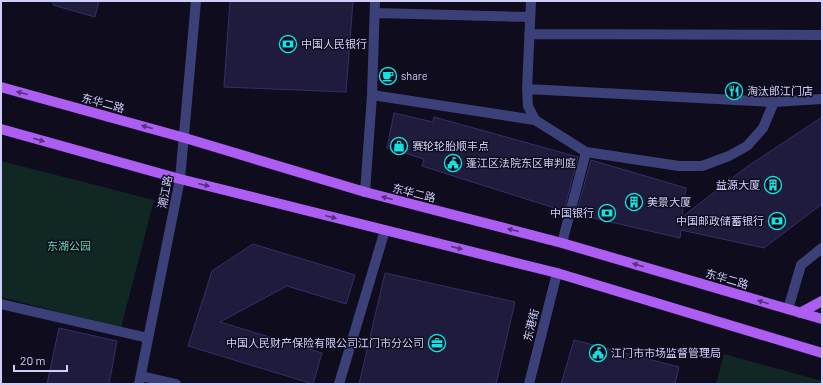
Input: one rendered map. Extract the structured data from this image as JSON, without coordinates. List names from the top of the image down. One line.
{"streets":{"main road":["东华二路"],"street":["潮江路","东港街"]},"crossings":[["东华二路","潮江路"]],"parks":["东湖公园"],"places":{"bank":["中国人民银行","中国银行","中国邮政储蓄银行"],"cafe":["share"],"restaurant":["淘汰郎江门店"],"shop":["赛轮轮胎顺丰点"],"public building":["蓬江区法院东区审判庭","江门市市场监督管理局"],"building":["益源大厦","美景大厦"],"office":["中国人民财产保险有限公司江门市分公司"]},"scale_bar":"20 m"}
